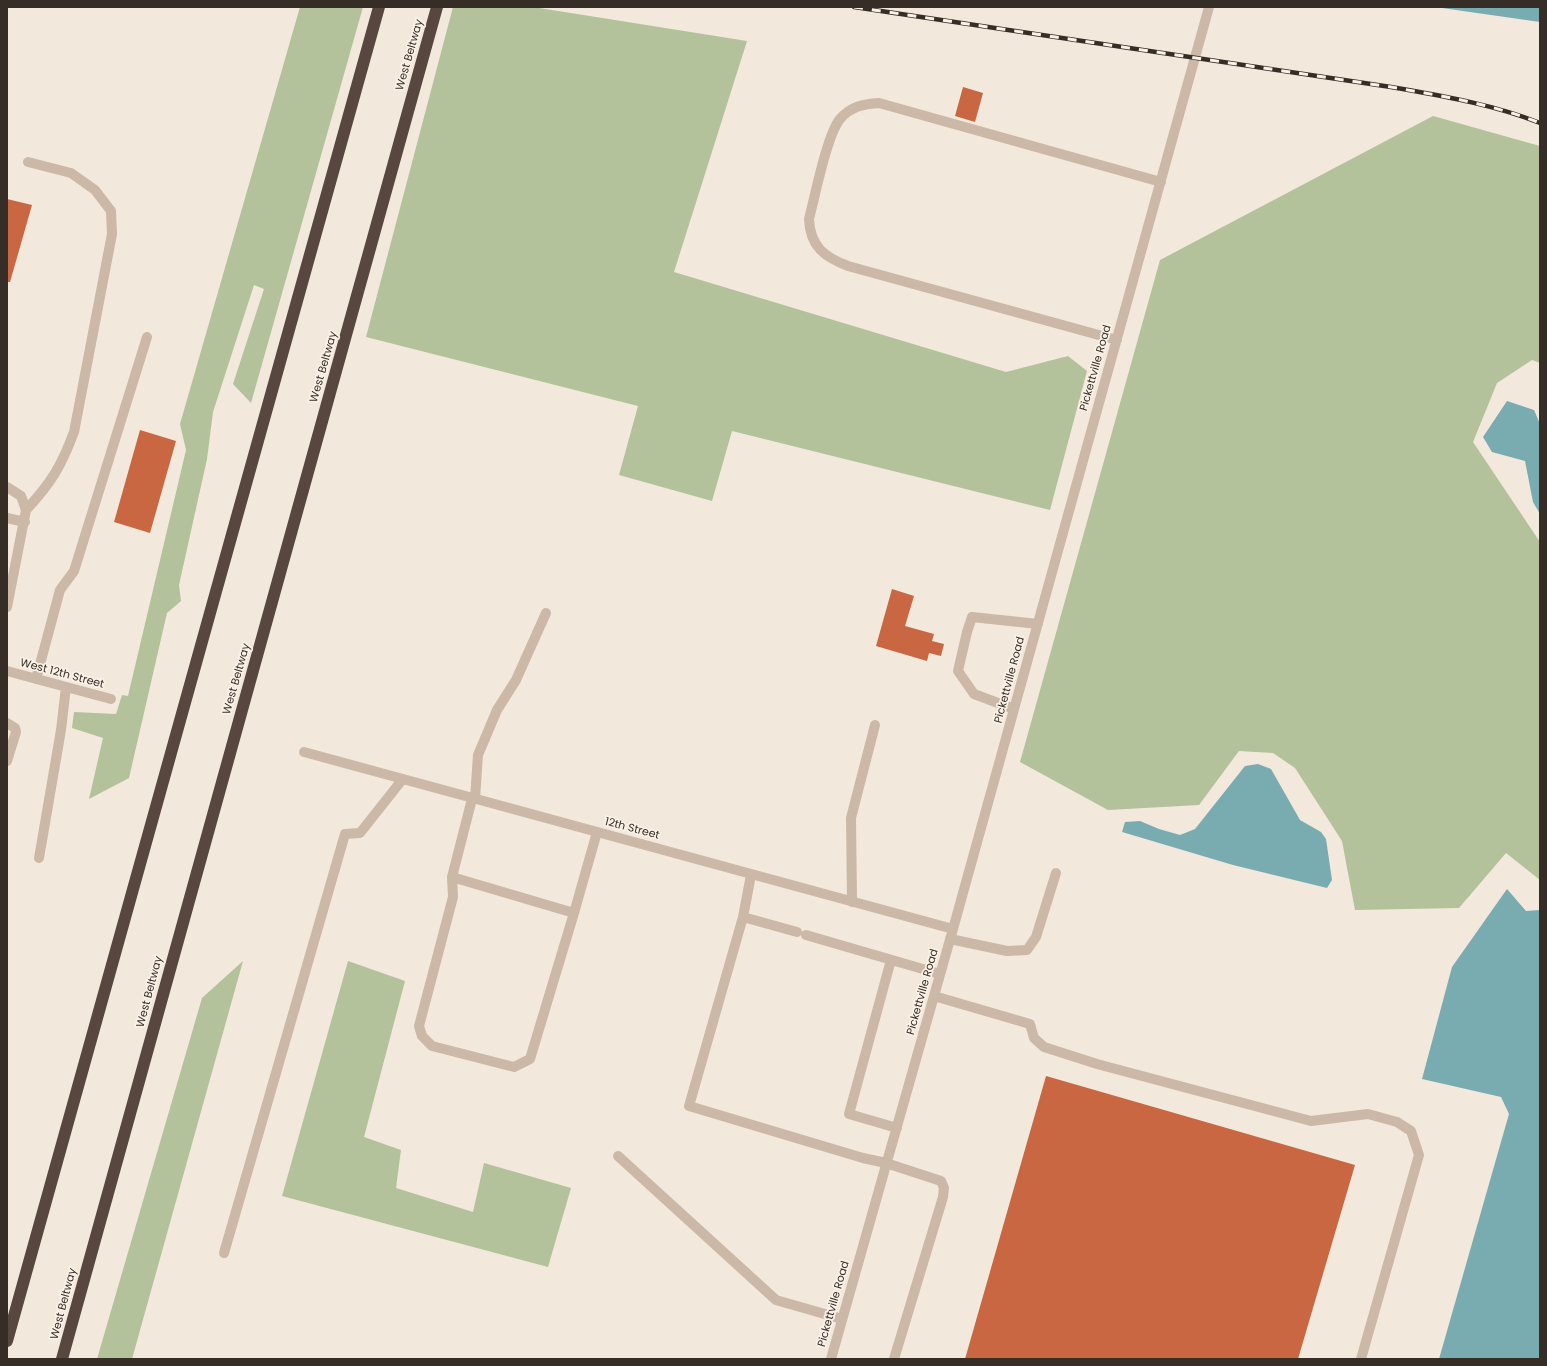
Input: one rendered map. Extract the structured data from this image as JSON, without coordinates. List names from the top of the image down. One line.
{"streets":{"highway":["West Beltway"],"street":["Pickettville Road","West 12th Street","12th Street"]},"crossings":[["Pickettville Road","12th Street"]]}
